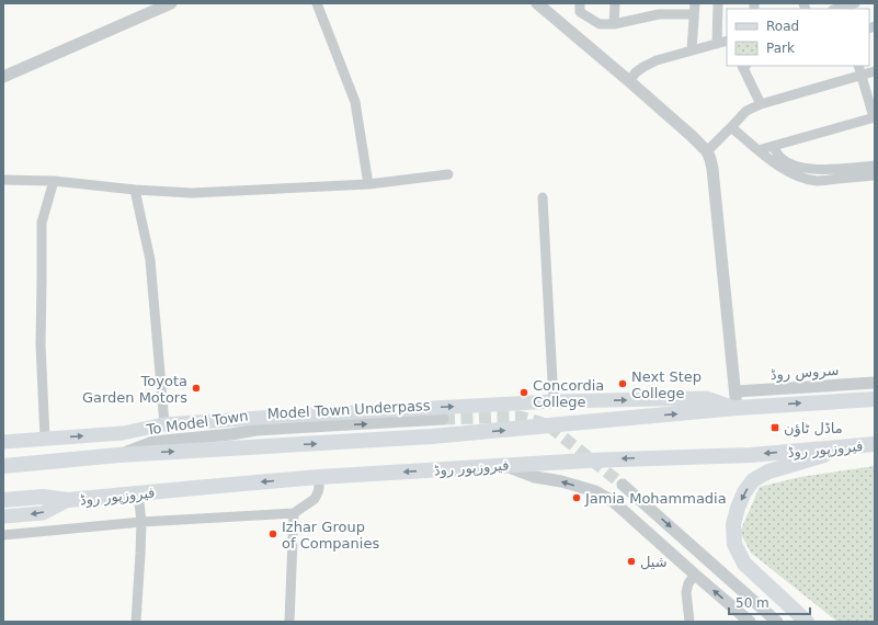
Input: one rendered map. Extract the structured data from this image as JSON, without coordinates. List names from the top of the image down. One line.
{"streets":{"main road":["فیروزپور روڈ"],"street":["سروس روڈ","Model Town Underpass","To Model Town"]},"crossings":[["Model Town Underpass","To Model Town"]],"one_way":["Model Town Underpass"],"places":{"other":["Next Step College","Toyota Garden Motors","Concordia College","Jamia Mohammadia","Izhar Group of Companies","شیل"],"transit":["ماڈل ٹاؤن"]},"legend":["Road","Park"],"scale_bar":"50 m"}
